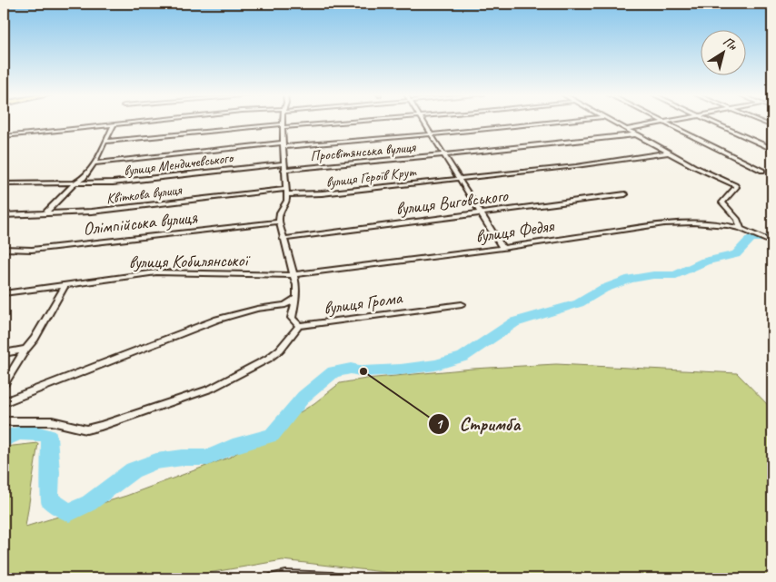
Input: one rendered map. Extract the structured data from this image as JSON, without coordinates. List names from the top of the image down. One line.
{"streets":{"street":["Просвітянська вулиця","вулиця Мендичевського","вулиця Героїв Крут","Квіткова вулиця","вулиця Виговського","Олімпійська вулиця","вулиця Федяя","вулиця Кобилянської","вулиця Грома"]},"crossings":[["Просвітянська вулиця","вулиця Мендичевського"],["вулиця Героїв Крут","Квіткова вулиця"],["вулиця Федяя","вулиця Кобилянської"]],"places":["Стримба"],"north":"top right"}
